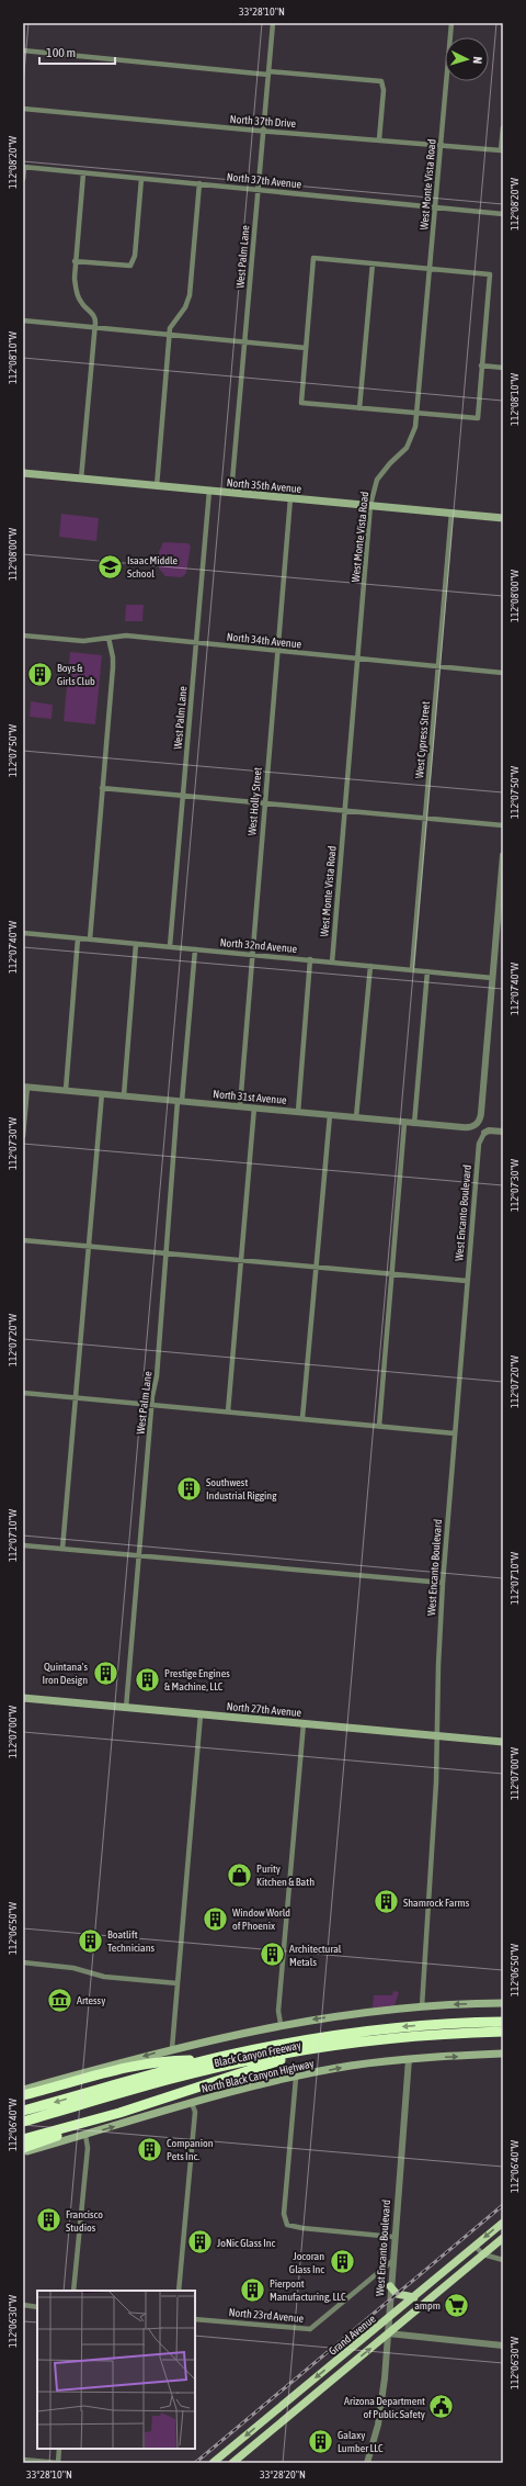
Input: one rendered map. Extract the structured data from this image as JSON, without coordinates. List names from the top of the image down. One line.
{"streets":{"highway":["Black Canyon Freeway"],"main road":["North 35th Avenue","North 27th Avenue","North Black Canyon Highway","Grand Avenue"],"street":["North 37th Drive","North 37th Avenue","West Monte Vista Road","West Palm Lane","North 34th Avenue","West Cypress Street","West Holly Street","North 32nd Avenue","North 31st Avenue","West Encanto Boulevard","North 23rd Avenue"]},"crossings":[["North 37th Drive","West Monte Vista Road"],["North 37th Drive","West Palm Lane"],["North 37th Avenue","West Monte Vista Road"],["North 37th Avenue","West Palm Lane"],["West Monte Vista Road","North 35th Avenue"],["West Monte Vista Road","North 34th Avenue"],["West Monte Vista Road","North 32nd Avenue"],["West Palm Lane","North 35th Avenue"],["West Palm Lane","North 34th Avenue"],["West Palm Lane","North 32nd Avenue"],["West Palm Lane","North 31st Avenue"],["West Palm Lane","North 27th Avenue"],["North 35th Avenue","West Cypress Street"],["North 35th Avenue","West Holly Street"],["North 34th Avenue","West Cypress Street"],["North 34th Avenue","West Holly Street"],["West Cypress Street","North 32nd Avenue"],["West Holly Street","North 32nd Avenue"],["West Holly Street","North 31st Avenue"],["North 32nd Avenue","North 31st Avenue"],["West Encanto Boulevard","North 27th Avenue"],["West Encanto Boulevard","North Black Canyon Highway"],["West Encanto Boulevard","North 23rd Avenue"],["West Encanto Boulevard","Grand Avenue"]],"places":{"school or university":["Isaac Middle School"],"building":["Boys & Girls Club","Southwest Industrial Rigging","Quintana's Iron Design","Prestige Engines & Machine, LLC","Shamrock Farms","Window World of Phoenix","Boatlift Technicians","Architectural Metals","Companion Pets Inc.","Francisco Studios","JoNic Glass Inc","Jocoran Glass Inc","Pierpont Manufacturing, LLC","Galaxy Lumber LLC"],"shop":["Purity Kitchen & Bath"],"museum":["Artessy"],"supermarket":["ampm"],"public building":["Arizona Department of Public Safety"]},"scale_bar":"100 m","north":"right","coordinates":["33°28'10\"N","112°08'20\"W","112°08'10\"W","112°08'00\"W","112°07'50\"W","112°07'40\"W","112°07'30\"W","112°07'20\"W","112°07'10\"W","112°07'00\"W","112°06'50\"W","112°06'40\"W","112°06'30\"W","33°28'20\"N"]}
